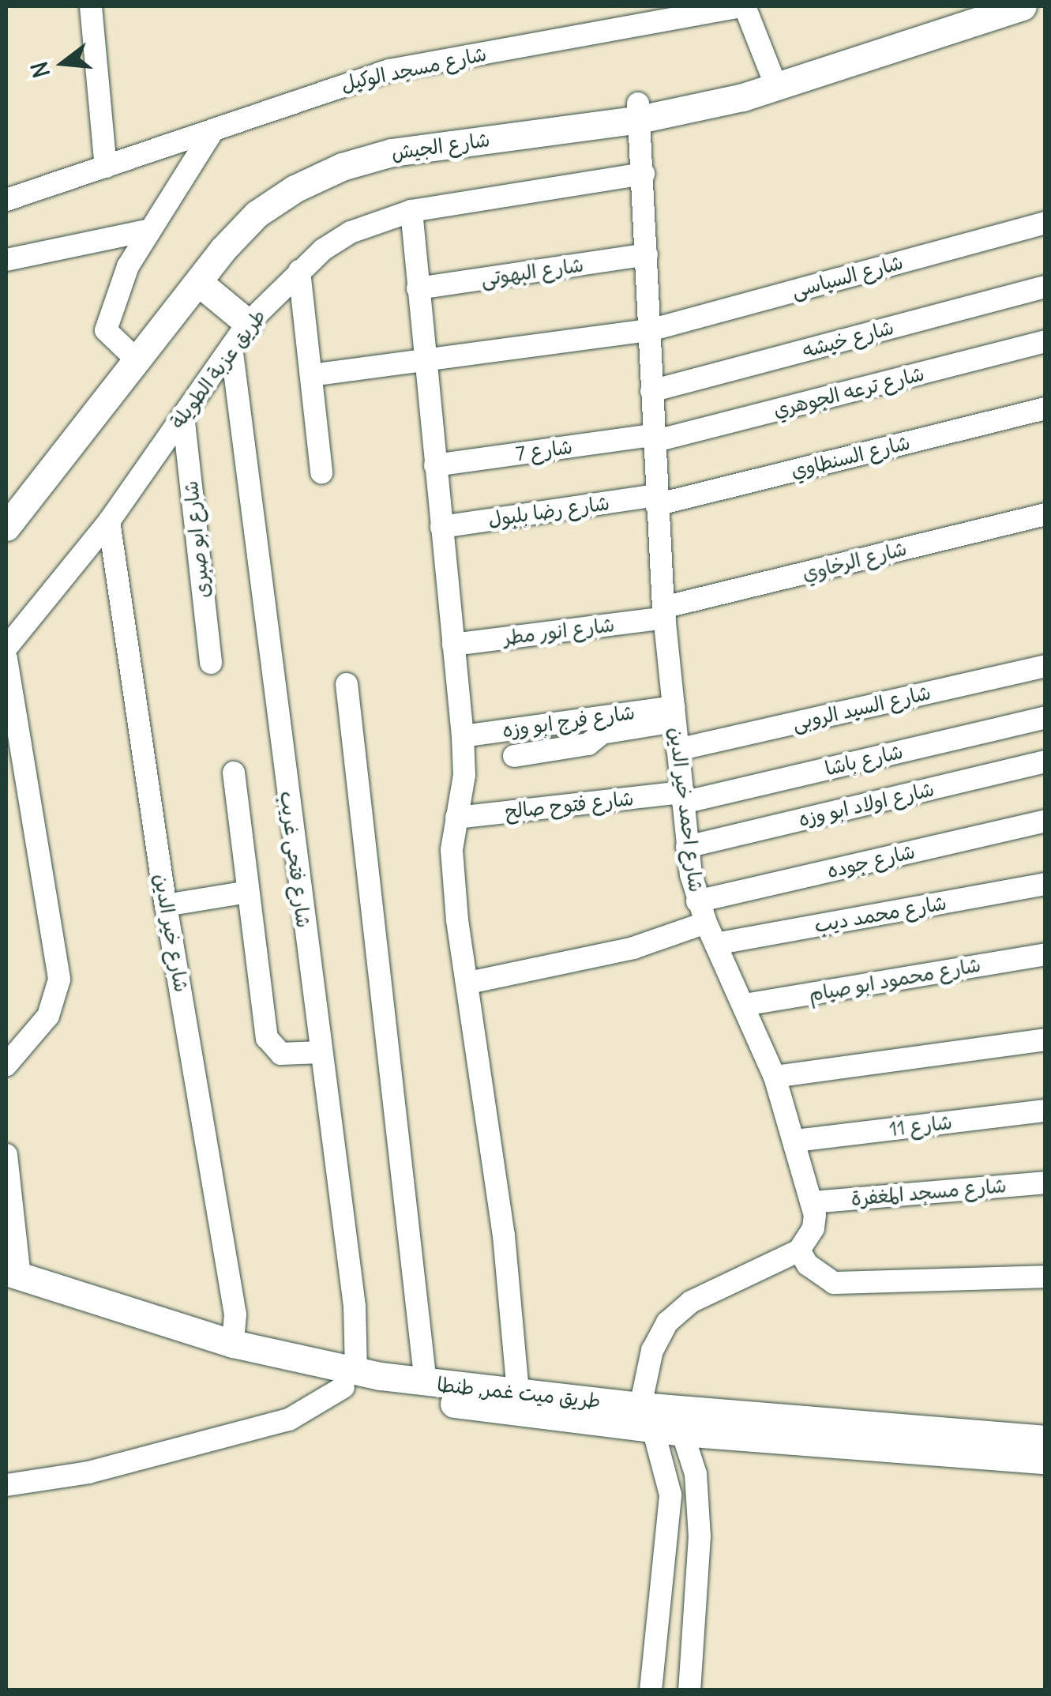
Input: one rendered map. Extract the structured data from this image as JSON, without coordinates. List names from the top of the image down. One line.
{"streets":{"main road":["شارع الجيش","طريق ميت غمر, طنطا"],"street":["شارع مسجد الوكيل","شارع البهوتى","شارع السياسى","شارع خيشه","طريق عزبة الطويلة","شارع ترعه الجوهري","شارع 7","شارع السنطاوي","شارع رضا بلبول","شارع ابو صبرى","شارع الرخاوي","شارع انور مطر","شارع السيد الروبى","شارع فرج ابو وزه","شارع باشا","شارع اولاد ابو وزه","شارع فتوح صالح","شارع احمد خير الدين","شارع فتحى غريب","شارع جوده","شارع محمد ديب","شارع خير الدين","شارع محمود ابو صيام","شارع 11","شارع مسجد المغفرة"]},"crossings":[["شارع الجيش","شارع احمد خير الدين"],["شارع البهوتى","شارع احمد خير الدين"],["شارع السياسى","شارع احمد خير الدين"],["شارع خيشه","شارع احمد خير الدين"],["طريق عزبة الطويلة","شارع ابو صبرى"],["طريق عزبة الطويلة","شارع احمد خير الدين"],["طريق عزبة الطويلة","شارع فتحى غريب"],["طريق عزبة الطويلة","شارع خير الدين"],["شارع ترعه الجوهري","شارع 7"],["شارع ترعه الجوهري","شارع احمد خير الدين"],["شارع 7","شارع احمد خير الدين"],["شارع السنطاوي","شارع رضا بلبول"],["شارع السنطاوي","شارع احمد خير الدين"],["شارع رضا بلبول","شارع احمد خير الدين"],["شارع الرخاوي","شارع انور مطر"],["شارع الرخاوي","شارع احمد خير الدين"],["شارع انور مطر","شارع احمد خير الدين"],["شارع السيد الروبى","شارع احمد خير الدين"],["شارع فرج ابو وزه","شارع احمد خير الدين"],["شارع باشا","شارع فتوح صالح"],["شارع باشا","شارع احمد خير الدين"],["شارع اولاد ابو وزه","شارع احمد خير الدين"],["شارع فتوح صالح","شارع احمد خير الدين"],["شارع احمد خير الدين","شارع جوده"],["شارع احمد خير الدين","شارع محمد ديب"],["شارع احمد خير الدين","شارع محمود ابو صيام"],["شارع احمد خير الدين","شارع 11"],["شارع احمد خير الدين","شارع مسجد المغفرة"],["شارع فتحى غريب","طريق ميت غمر, طنطا"],["شارع خير الدين","طريق ميت غمر, طنطا"]],"north":"left"}
